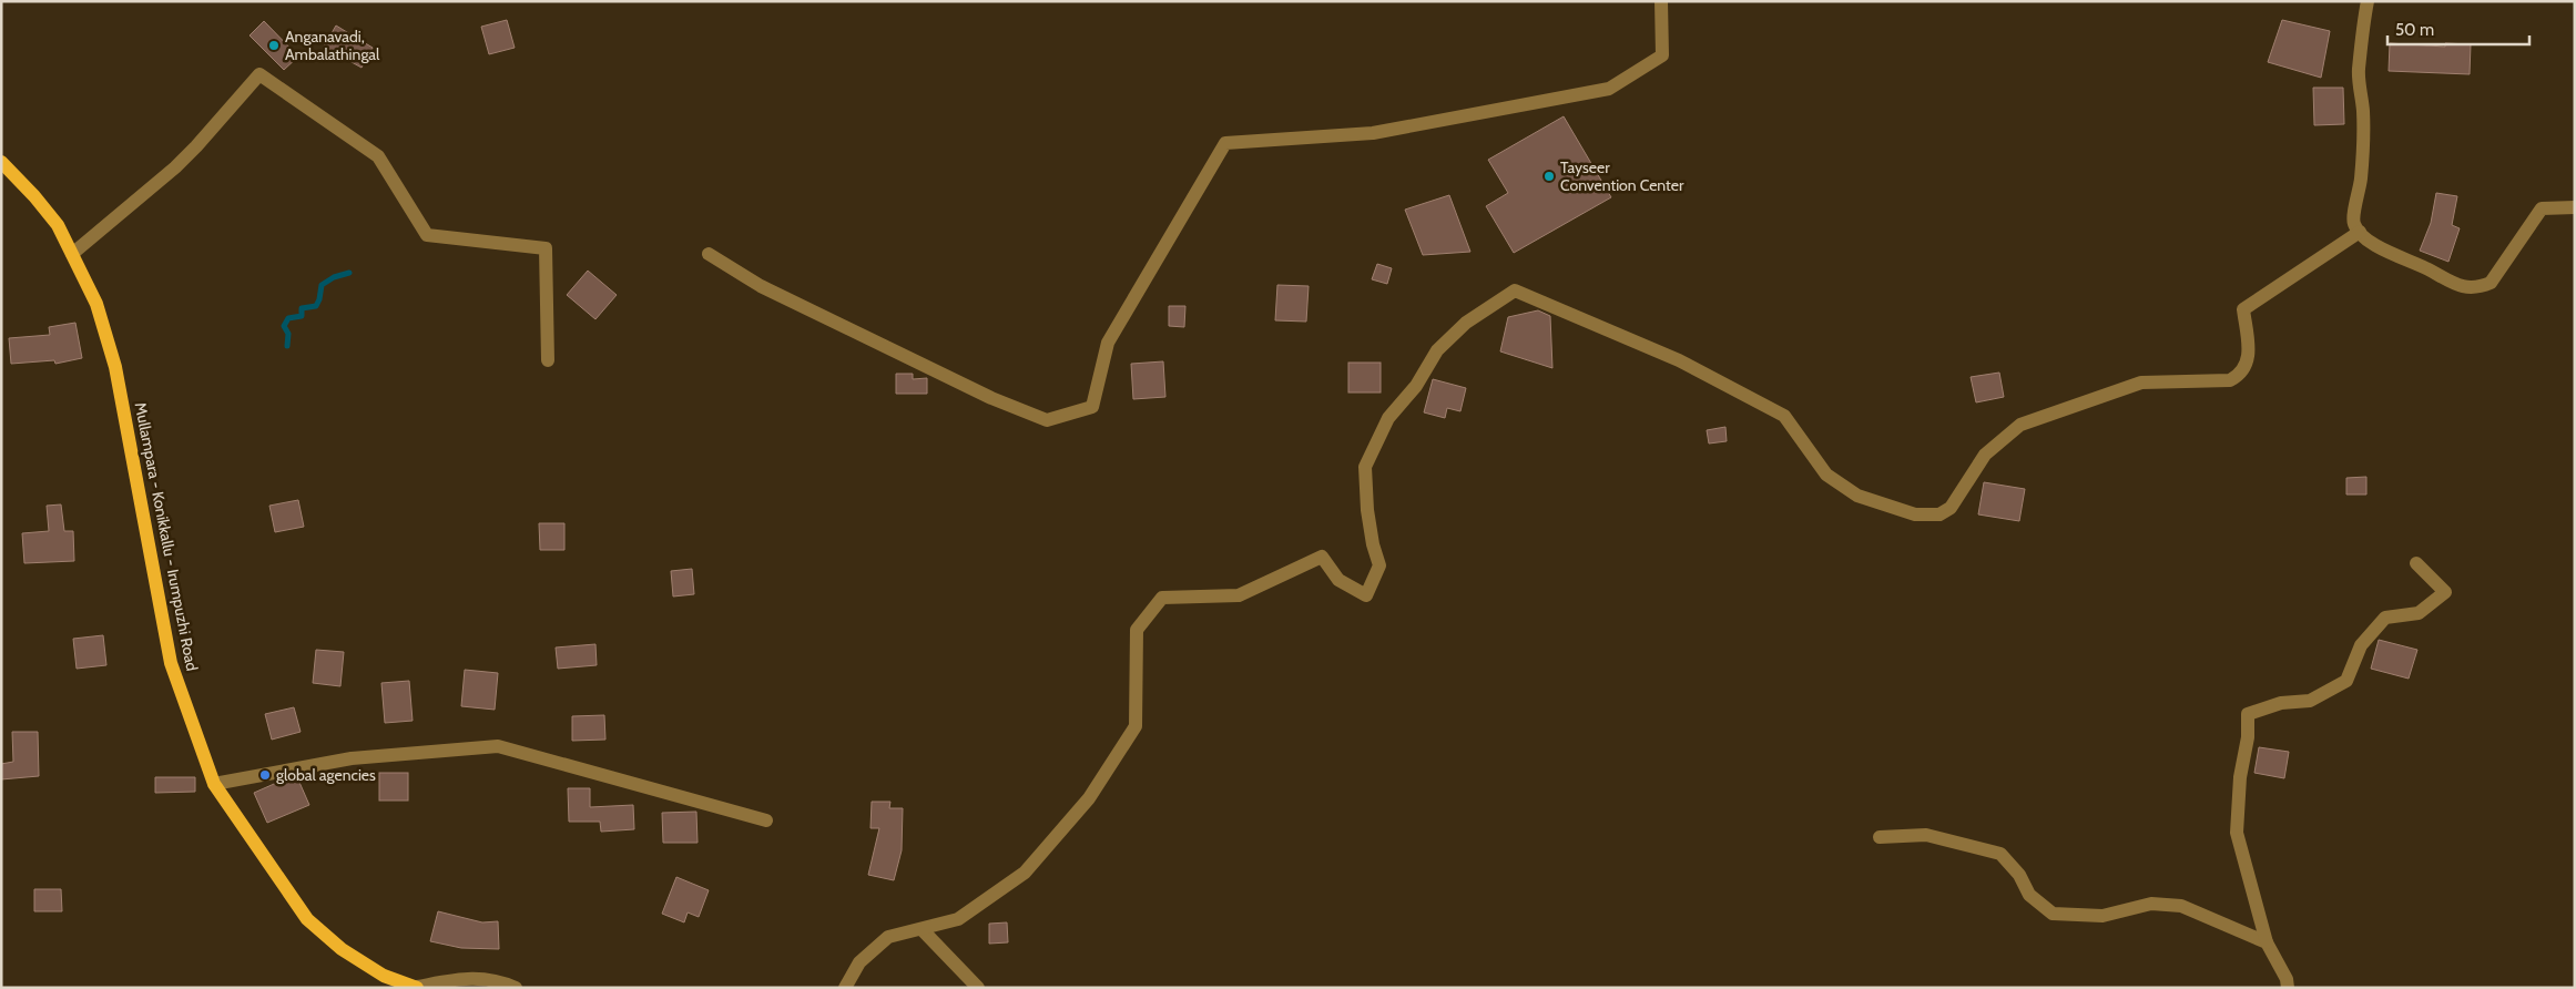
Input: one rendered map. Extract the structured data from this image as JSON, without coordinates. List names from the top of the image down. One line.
{"streets":{"main road":["Mullampara - Konikkallu - Irumpuzhi Road"]},"places":["Anganavadi, Ambalathingal","Tayseer Convention Center","global agencies"],"scale_bar":"50 m"}
